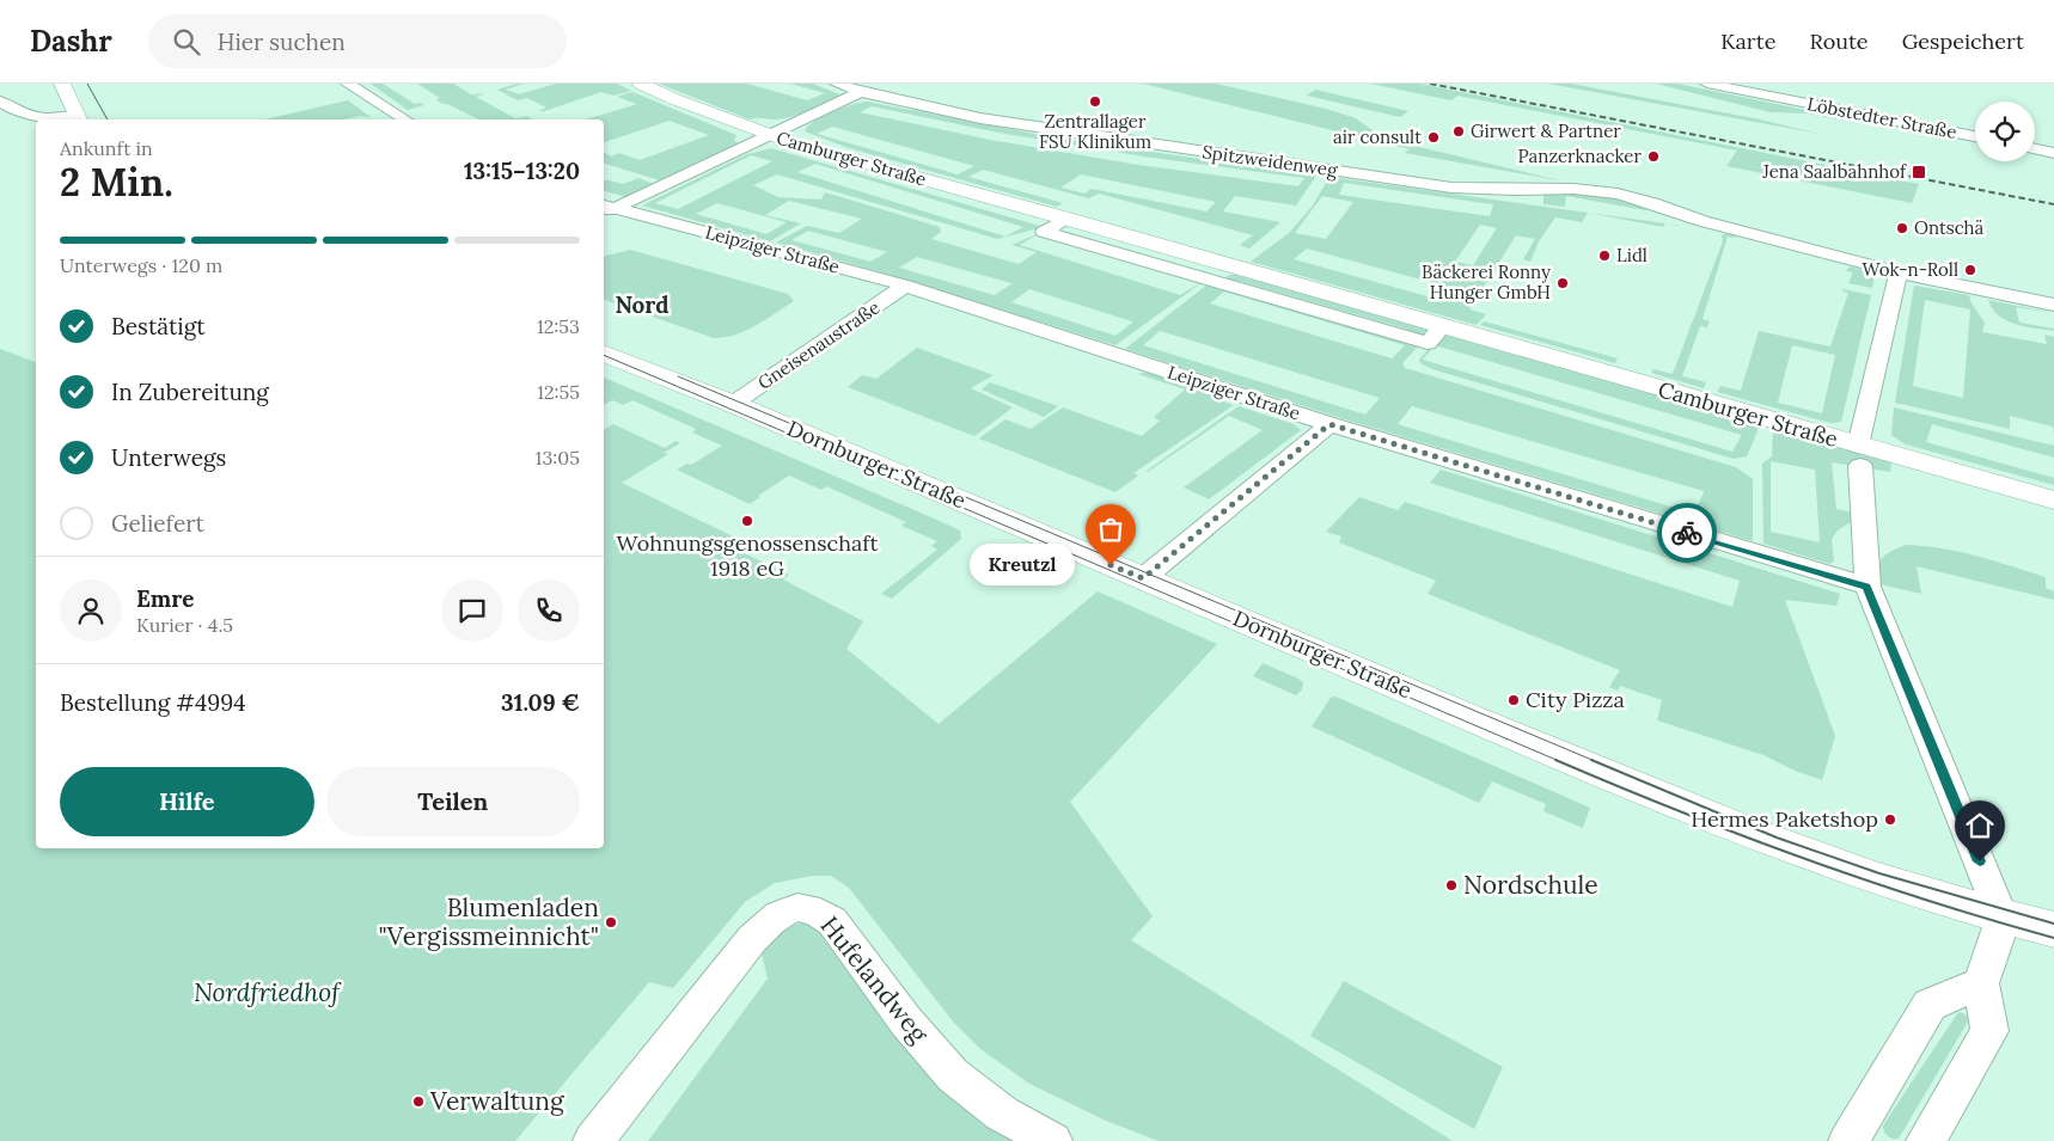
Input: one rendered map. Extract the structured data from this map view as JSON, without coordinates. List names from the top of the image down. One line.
{"streets":{"main road":["Camburger Straße","Dornburger Straße"],"street":["Löbstedter Straße","Spitzweidenweg","Leipziger Straße","Gneisenaustraße","Hufelandweg"]},"crossings":[["Leipziger Straße","Gneisenaustraße"],["Gneisenaustraße","Dornburger Straße"]],"districts":["Nord"],"parks":["Nordfriedhof"],"places":{"other":["Zentrallager FSU Klinikum","Girwert & Partner","air consult","Panzerknacker","Ontschä","Lidl","Wok-n-Roll","Bäckerei Ronny Hunger GmbH","Wohnungsgenossenschaft 1918 eG","Kreutzl","City Pizza","Hermes Paketshop","Nordschule","Blumenladen \"Vergissmeinnicht\"","Verwaltung"],"transit":["Jena Saalbahnhof"]},"page":{"header":"Dashr","search":"Hier suchen","nav":["Karte","Route","Gespeichert"],"heading":["2 Min.","Ankunft in","13:15–13:20"],"panel":["Emre","Kurier · 4.5","Bestellung #4994","31.09 €"],"bar":"Unterwegs · 120 m","list":[["Bestätigt","12:53"],["In Zubereitung","12:55"],["Unterwegs","13:05"],"Geliefert"],"bubble":"Kreutzl","buttons":["Hilfe","Teilen"]}}
